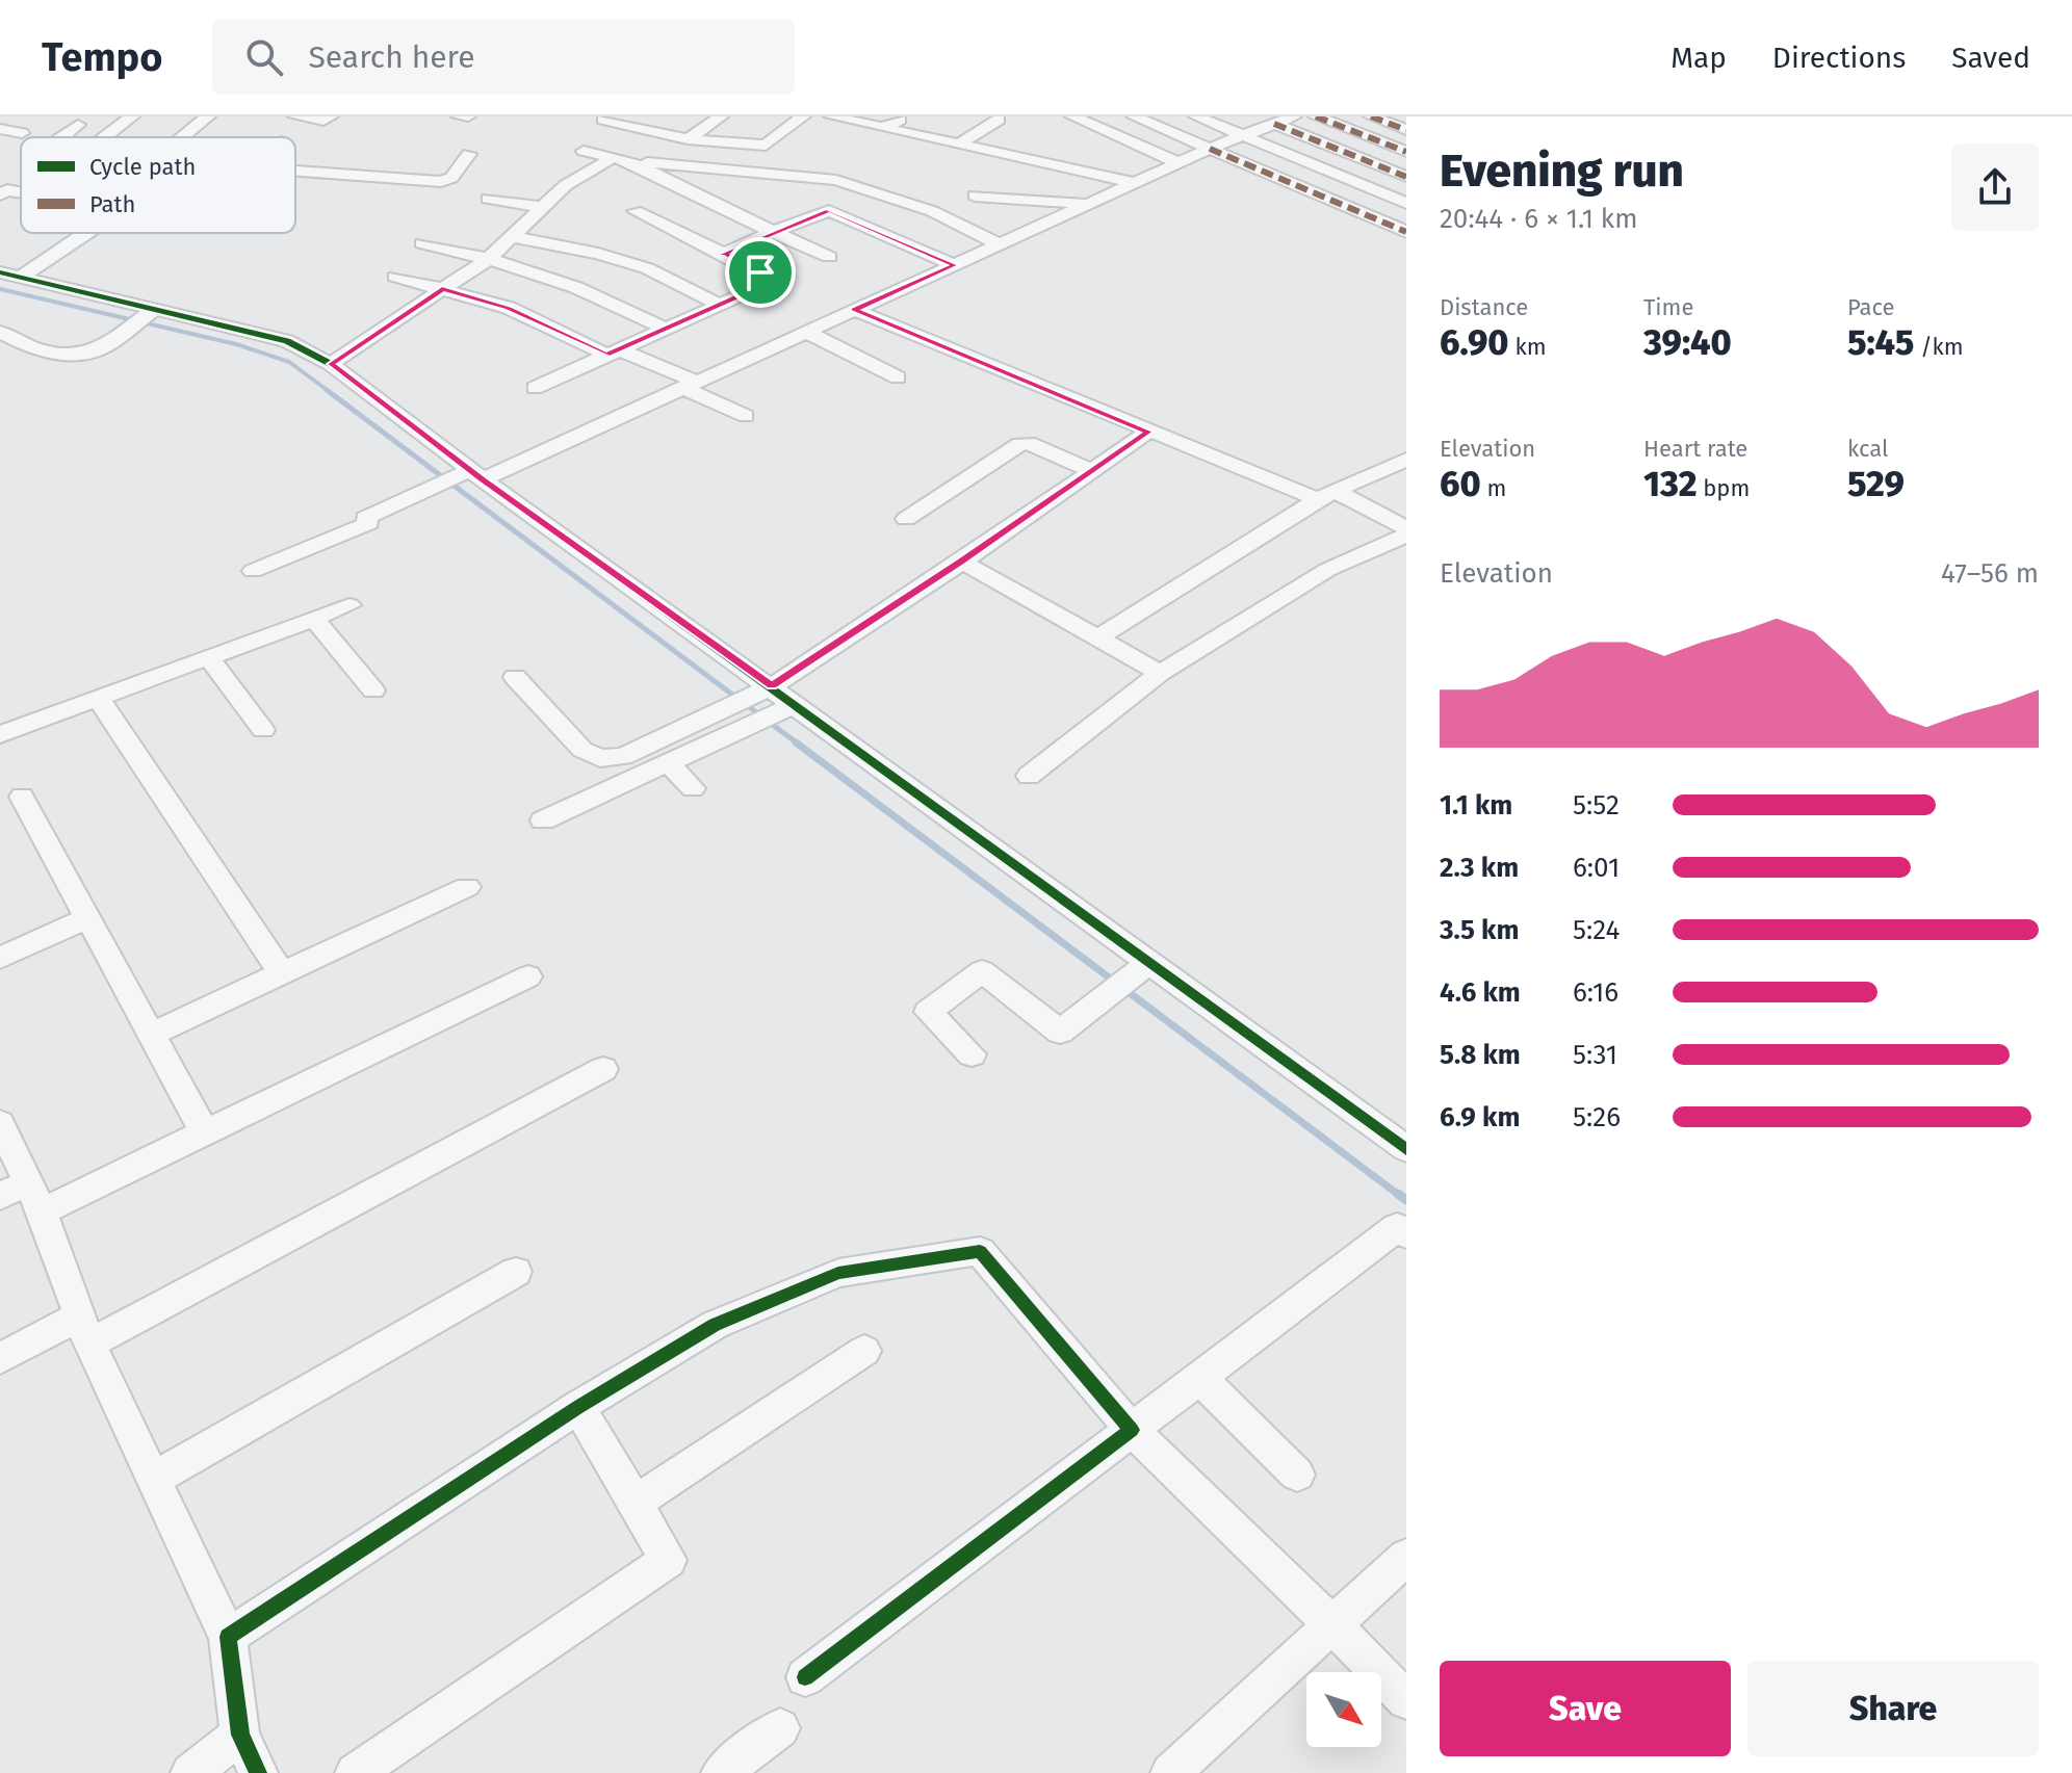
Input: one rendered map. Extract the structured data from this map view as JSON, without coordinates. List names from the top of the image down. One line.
{"legend":["Cycle path","Path"],"north":"bottom right","page":{"header":"Tempo","search":"Search here","nav":["Map","Directions","Saved"],"heading":["Evening run","20:44 · 6 × 1.1 km"],"stats":[["Distance","6.90 km"],["Time","39:40"],["Pace","5:45 /km"],["Elevation","60 m"],["Heart rate","132 bpm"],["kcal","529"]],"chart":["Elevation","47–56 m"],"list":[{"name":"1.1 km","note":"5:52"},{"name":"2.3 km","note":"6:01"},{"name":"3.5 km","note":"5:24"},{"name":"4.6 km","note":"6:16"},{"name":"5.8 km","note":"5:31"},{"name":"6.9 km","note":"5:26"}],"buttons":["Save","Share"]}}
